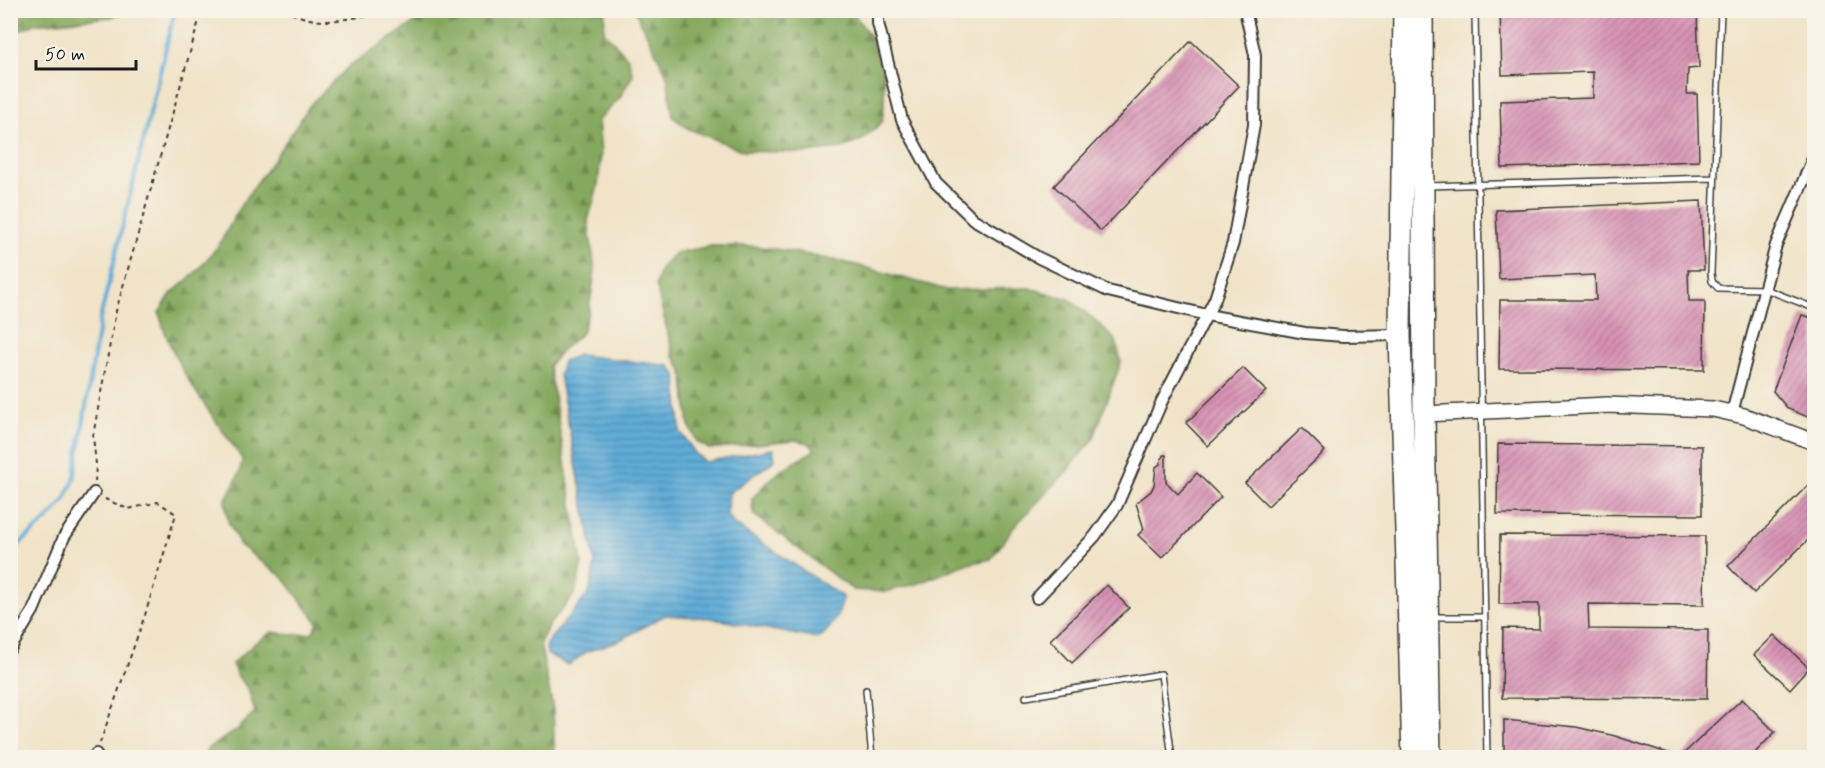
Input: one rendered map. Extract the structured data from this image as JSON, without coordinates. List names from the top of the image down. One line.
{"scale_bar":"50 m"}
